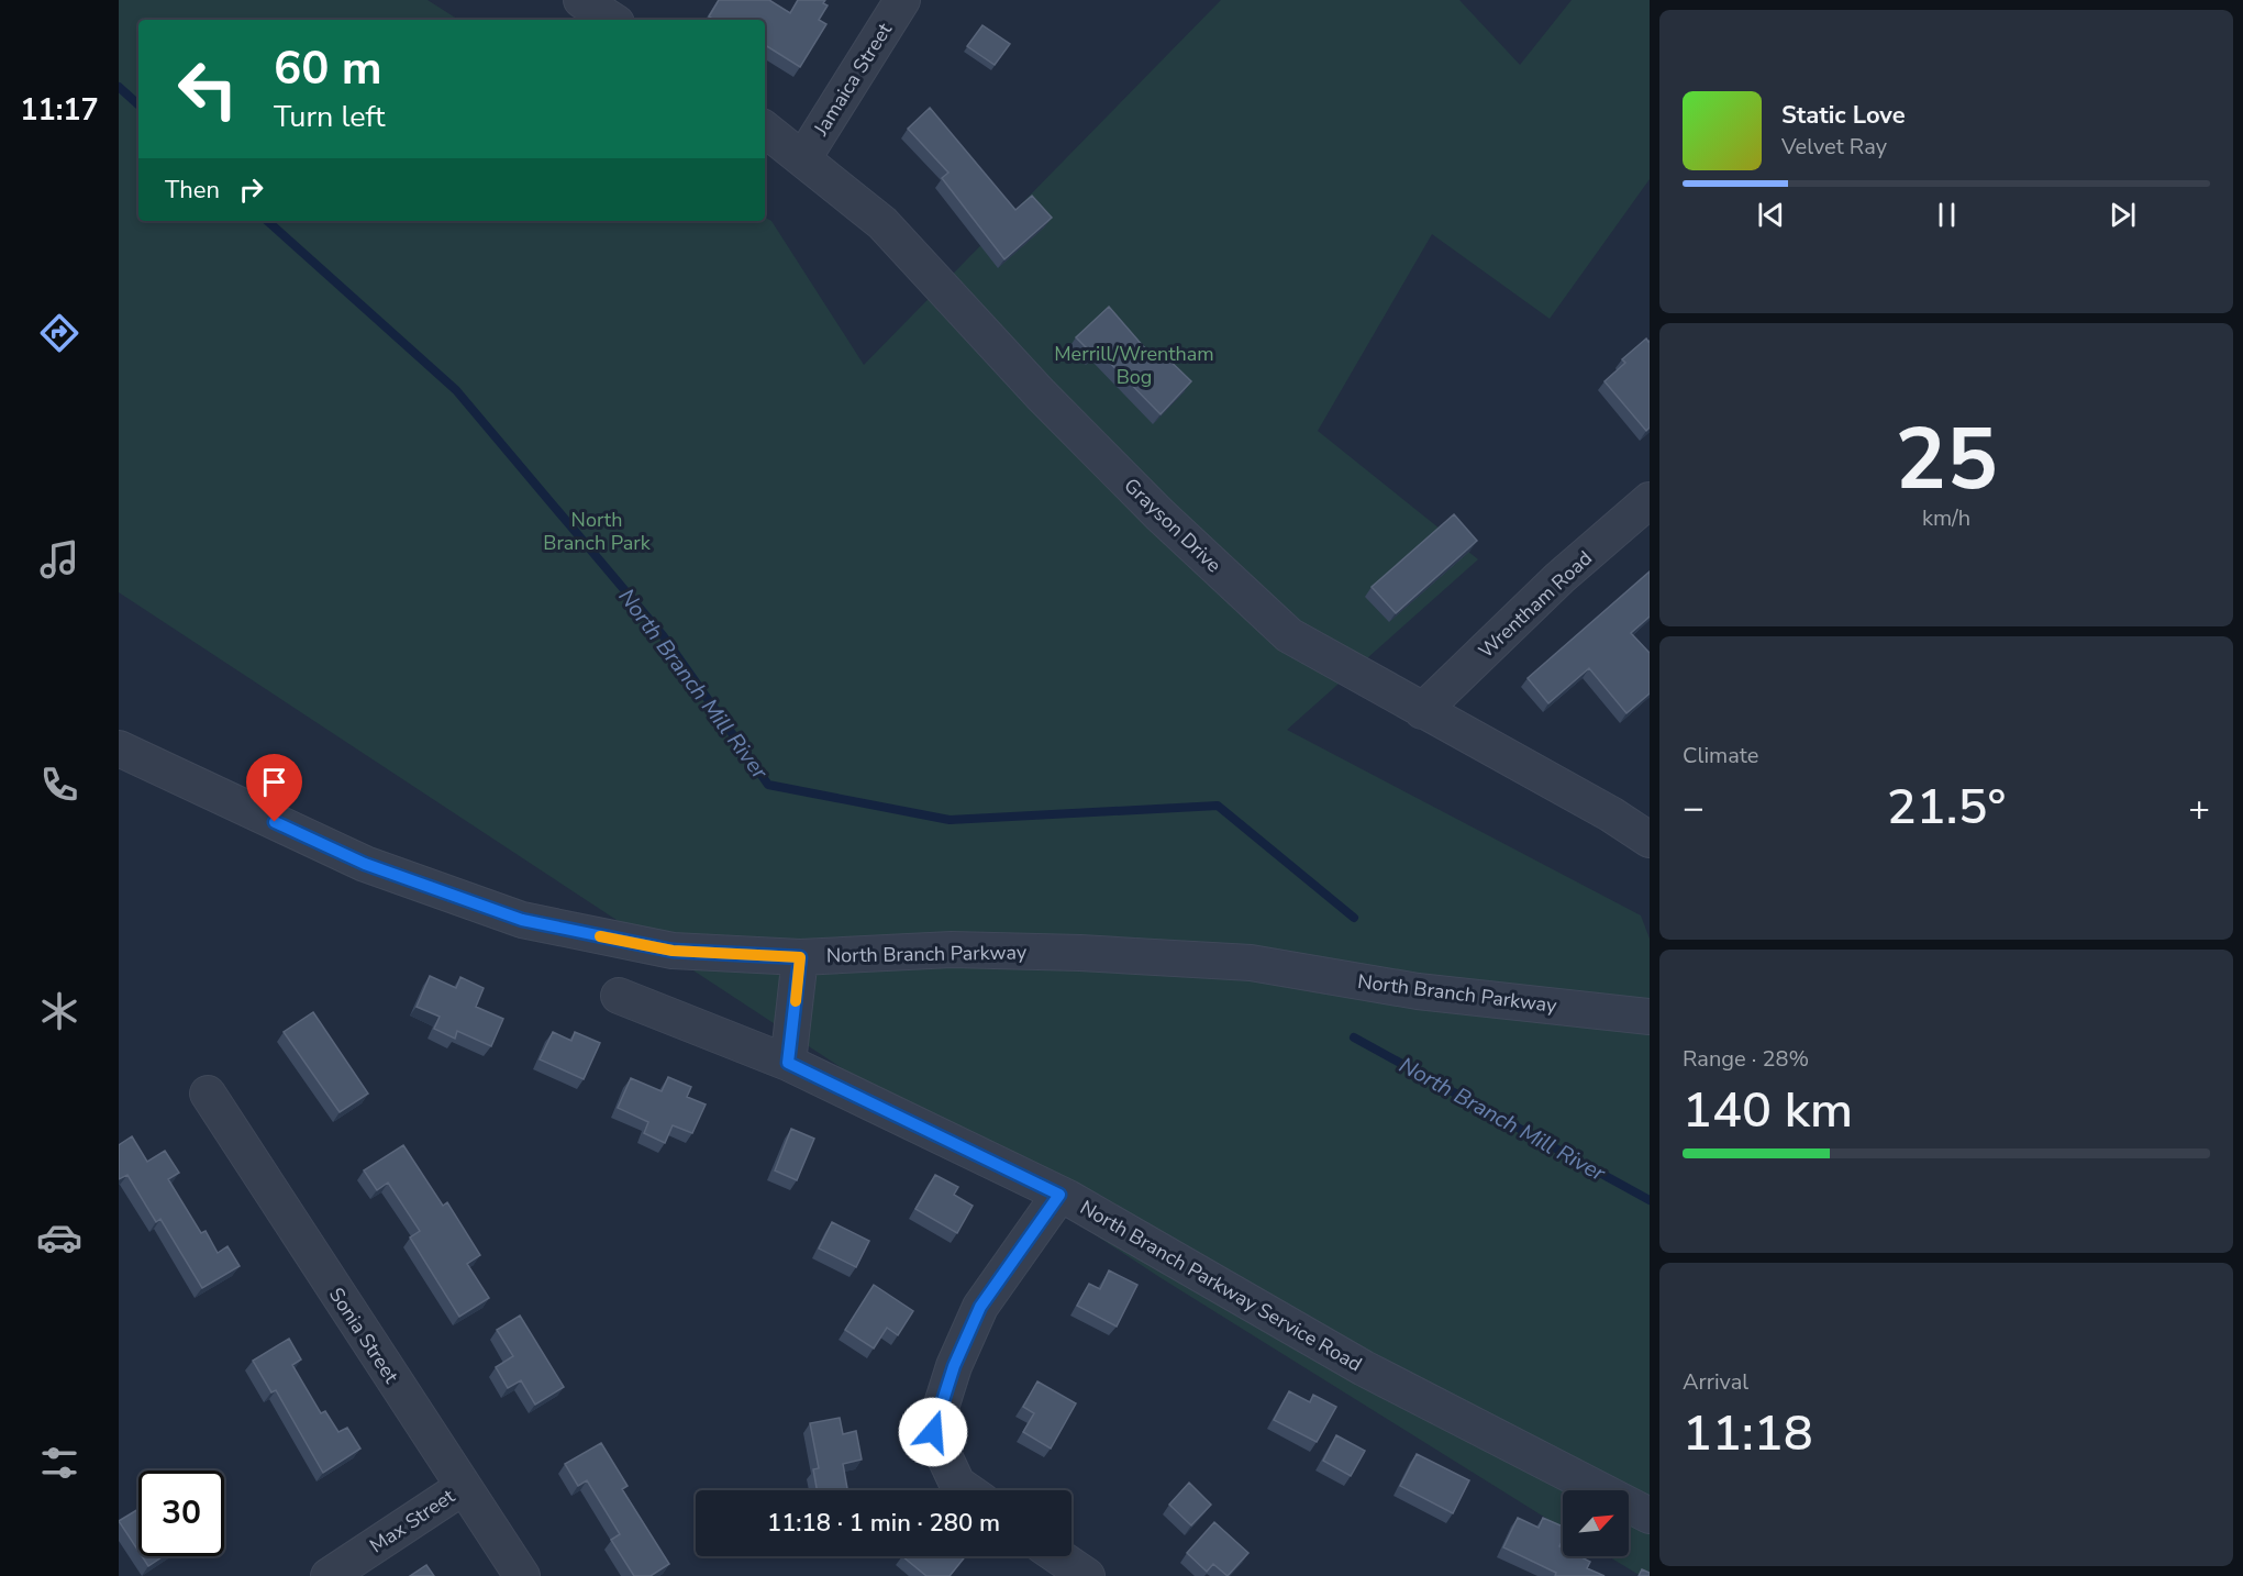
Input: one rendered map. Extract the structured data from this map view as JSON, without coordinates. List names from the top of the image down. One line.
{"streets":{"street":["Jamaica Street","Grayson Drive","Wrentham Road","North Branch Parkway","North Branch Parkway Service Road","Sonia Street","Max Street"]},"crossings":[["Jamaica Street","Grayson Drive"],["Grayson Drive","Wrentham Road"],["Sonia Street","Max Street"]],"water":["North Branch Mill River"],"parks":["Merrill/Wrentham Bog","North Branch Park"],"north":"top right","page":{"tabs":"11:17","turn":["60 m","Turn left"],"song":["Static Love","Velvet Ray"],"then":"Then","tile":[["25","km/h"],"Climate",["Range · 28%","140 km"],["Arrival","11:18"]],"heat":["−","21.5°","+"],"limit":"30","trip":"11:18 · 1 min · 280 m"}}
